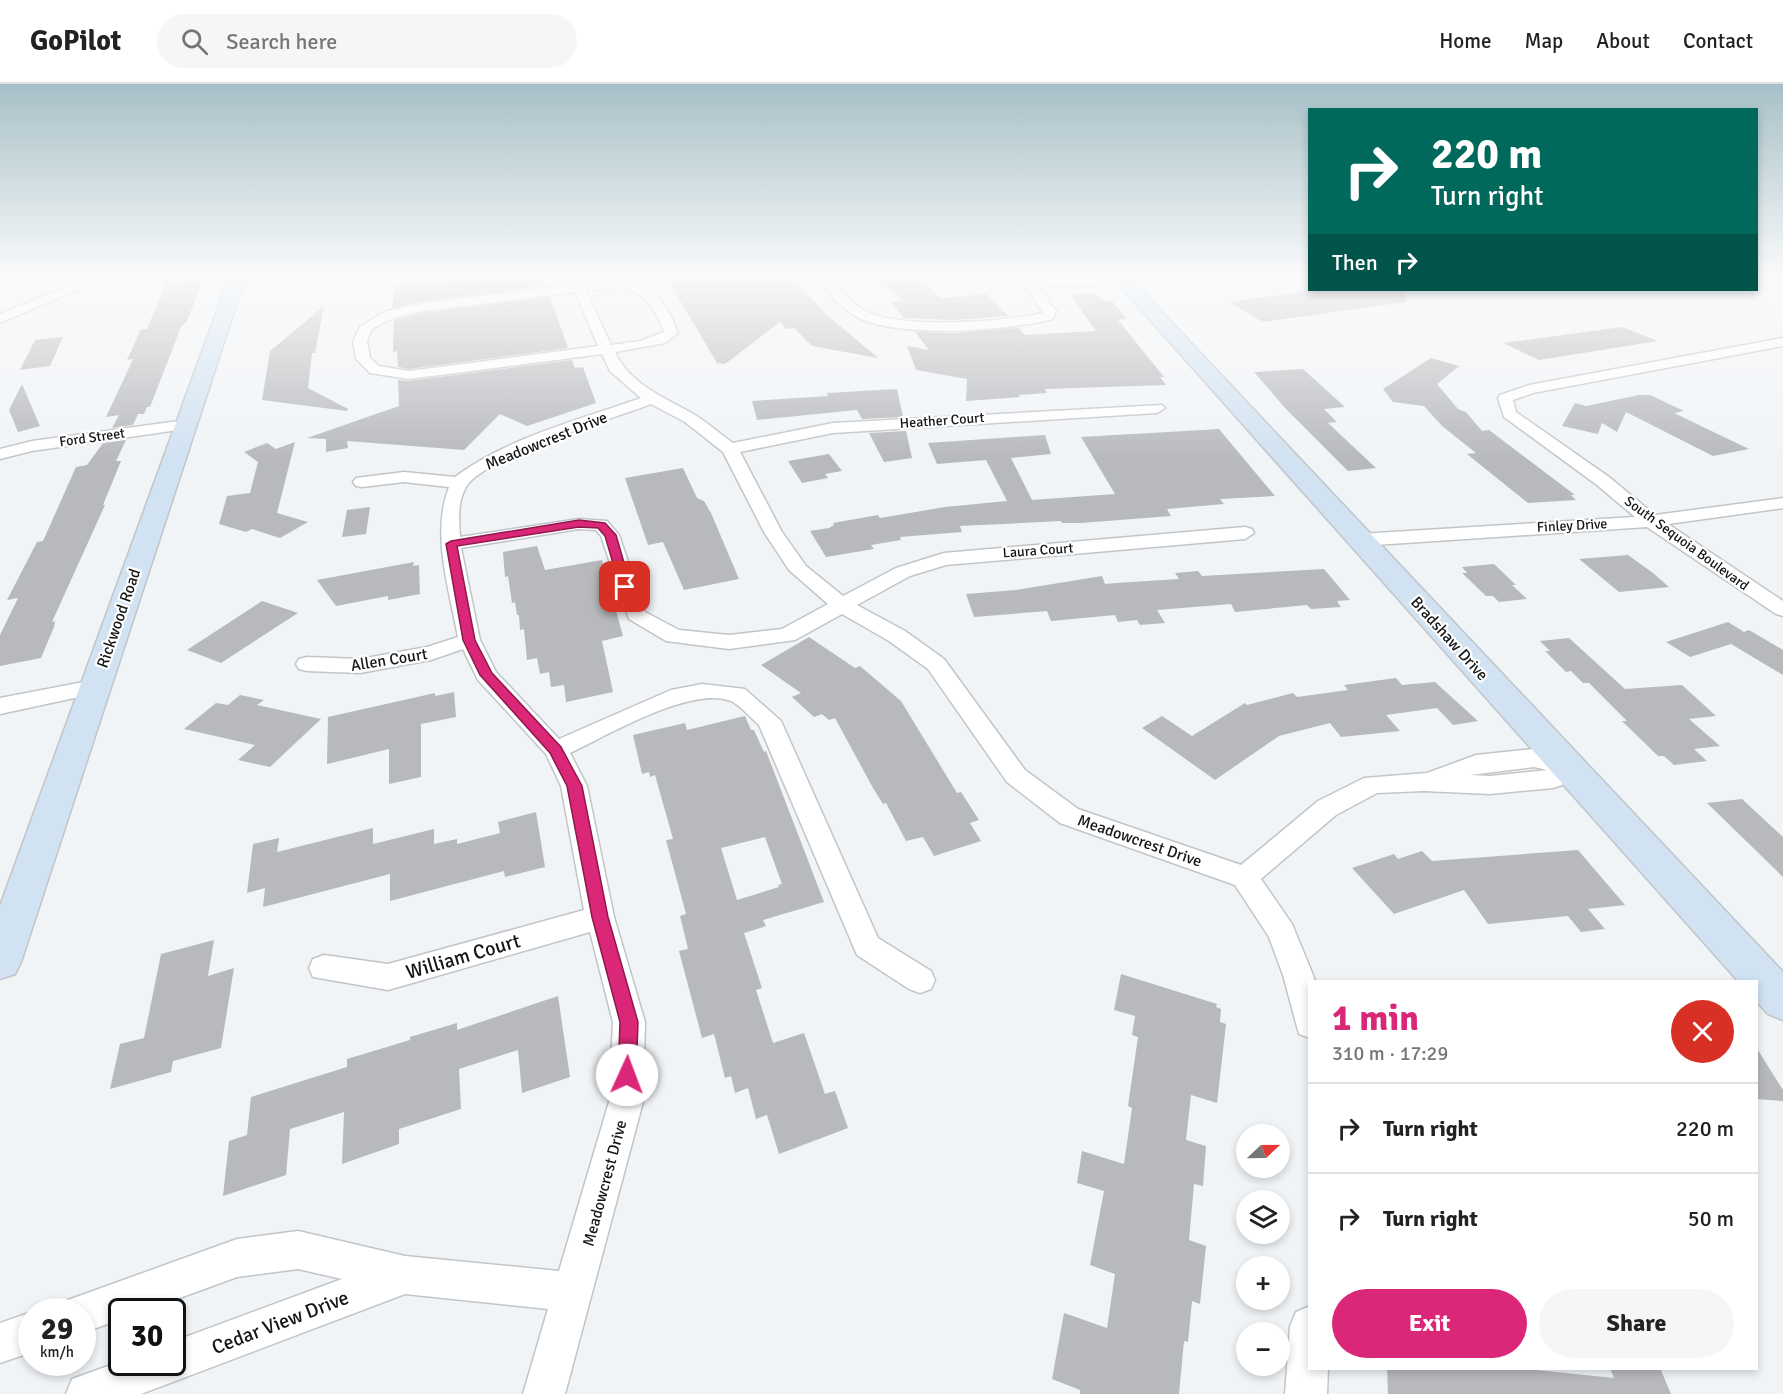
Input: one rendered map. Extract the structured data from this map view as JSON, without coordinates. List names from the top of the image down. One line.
{"streets":{"main road":["Rickwood Road","Bradshaw Drive"],"street":["Heather Court","Ford Street","Meadowcrest Drive","Finley Drive","South Sequoia Boulevard","Laura Court","Allen Court","William Court","Cedar View Drive"]},"crossings":[["Heather Court","Meadowcrest Drive"],["Ford Street","Rickwood Road"],["Meadowcrest Drive","Laura Court"],["Meadowcrest Drive","Allen Court"],["Meadowcrest Drive","William Court"],["Meadowcrest Drive","Cedar View Drive"],["Finley Drive","South Sequoia Boulevard"],["Finley Drive","Bradshaw Drive"]],"north":"right","page":{"header":"GoPilot","search":"Search here","nav":["Home","Map","About","Contact"],"turn":["220 m","Turn right"],"then":"Then","heading":["1 min","310 m · 17:29"],"list":[{"name":"Turn right","value":"220 m"},{"name":"Turn right","value":"50 m"}],"map_buttons":["+","−"],"buttons":["Exit","Share"],"speed":"29 km/h","limit":"30"}}
